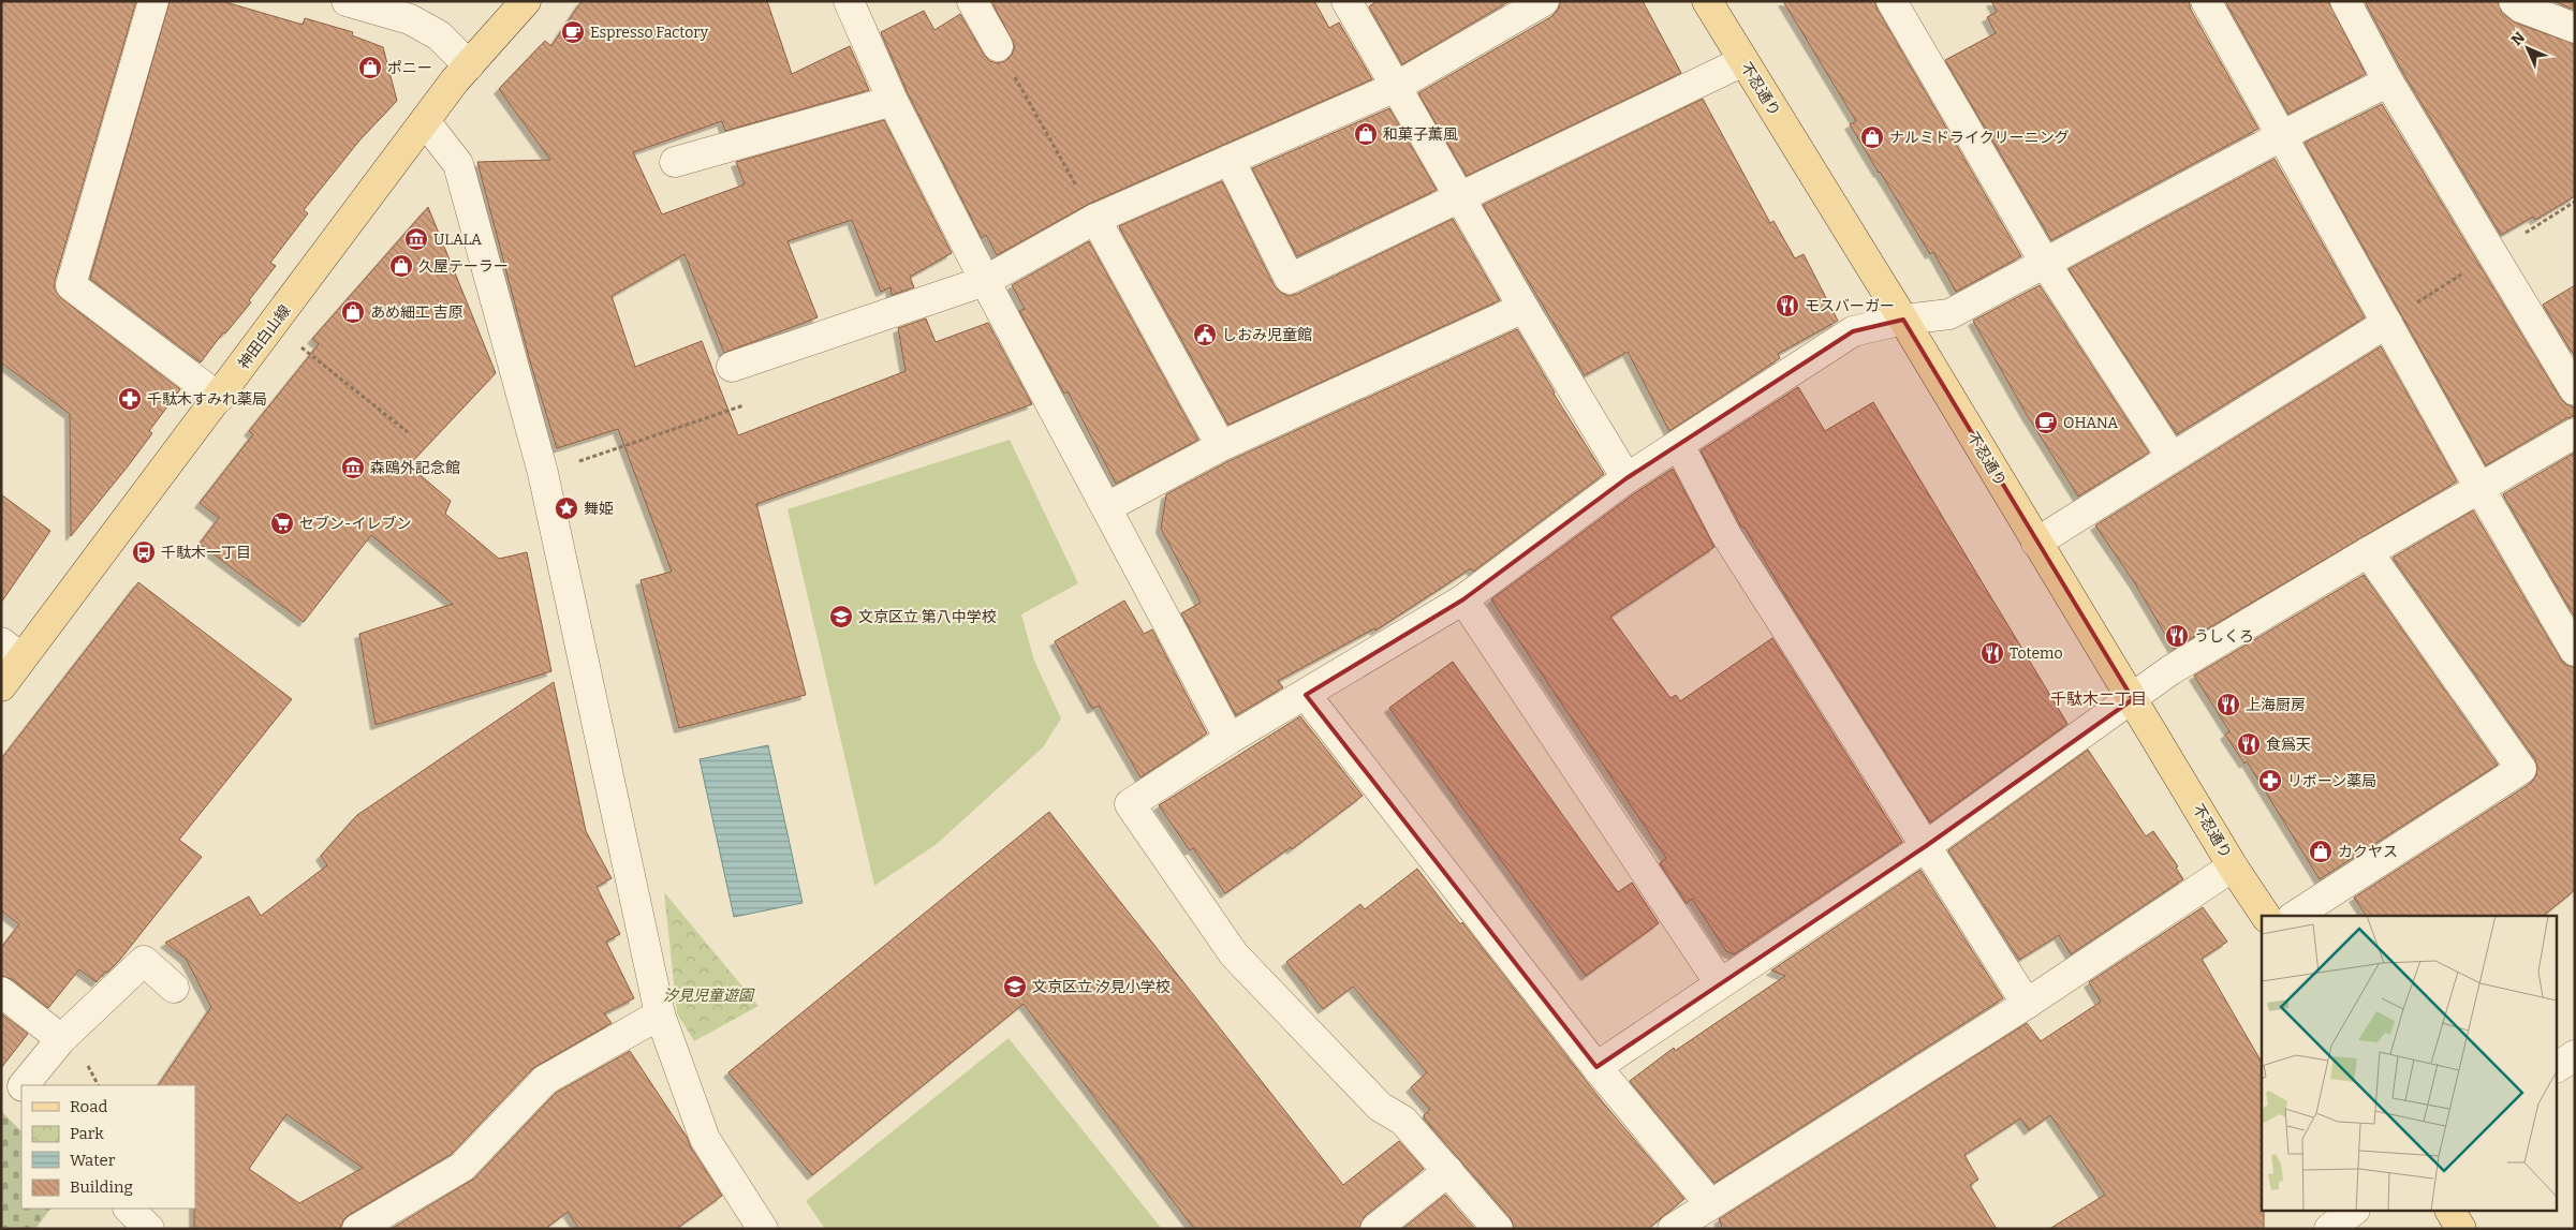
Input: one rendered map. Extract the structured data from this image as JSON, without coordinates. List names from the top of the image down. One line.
{"streets":{"main road":["不忍通り","神田白山線"]},"districts":["千駄木二丁目"],"parks":["汐見児童遊園"],"places":{"cafe":["Espresso Factory","OHANA"],"shop":["ポニー","和菓子薫風","ナルミドライクリーニング","久屋テーラー","あめ細工 吉原","カクヤス"],"museum":["ULALA","森鴎外記念館"],"restaurant":["モスバーガー","うしくろ","Totemo","上海厨房","食爲天"],"public building":["しおみ児童館"],"pharmacy":["千駄木すみれ薬局","リボーン薬局"],"place":["舞姫"],"supermarket":["セブン-イレブン"],"bus stop":["千駄木一丁目"],"school or university":["文京区立 第八中学校","文京区立 汐見小学校"]},"legend":["Road","Park","Water","Building"],"north":"top left"}
